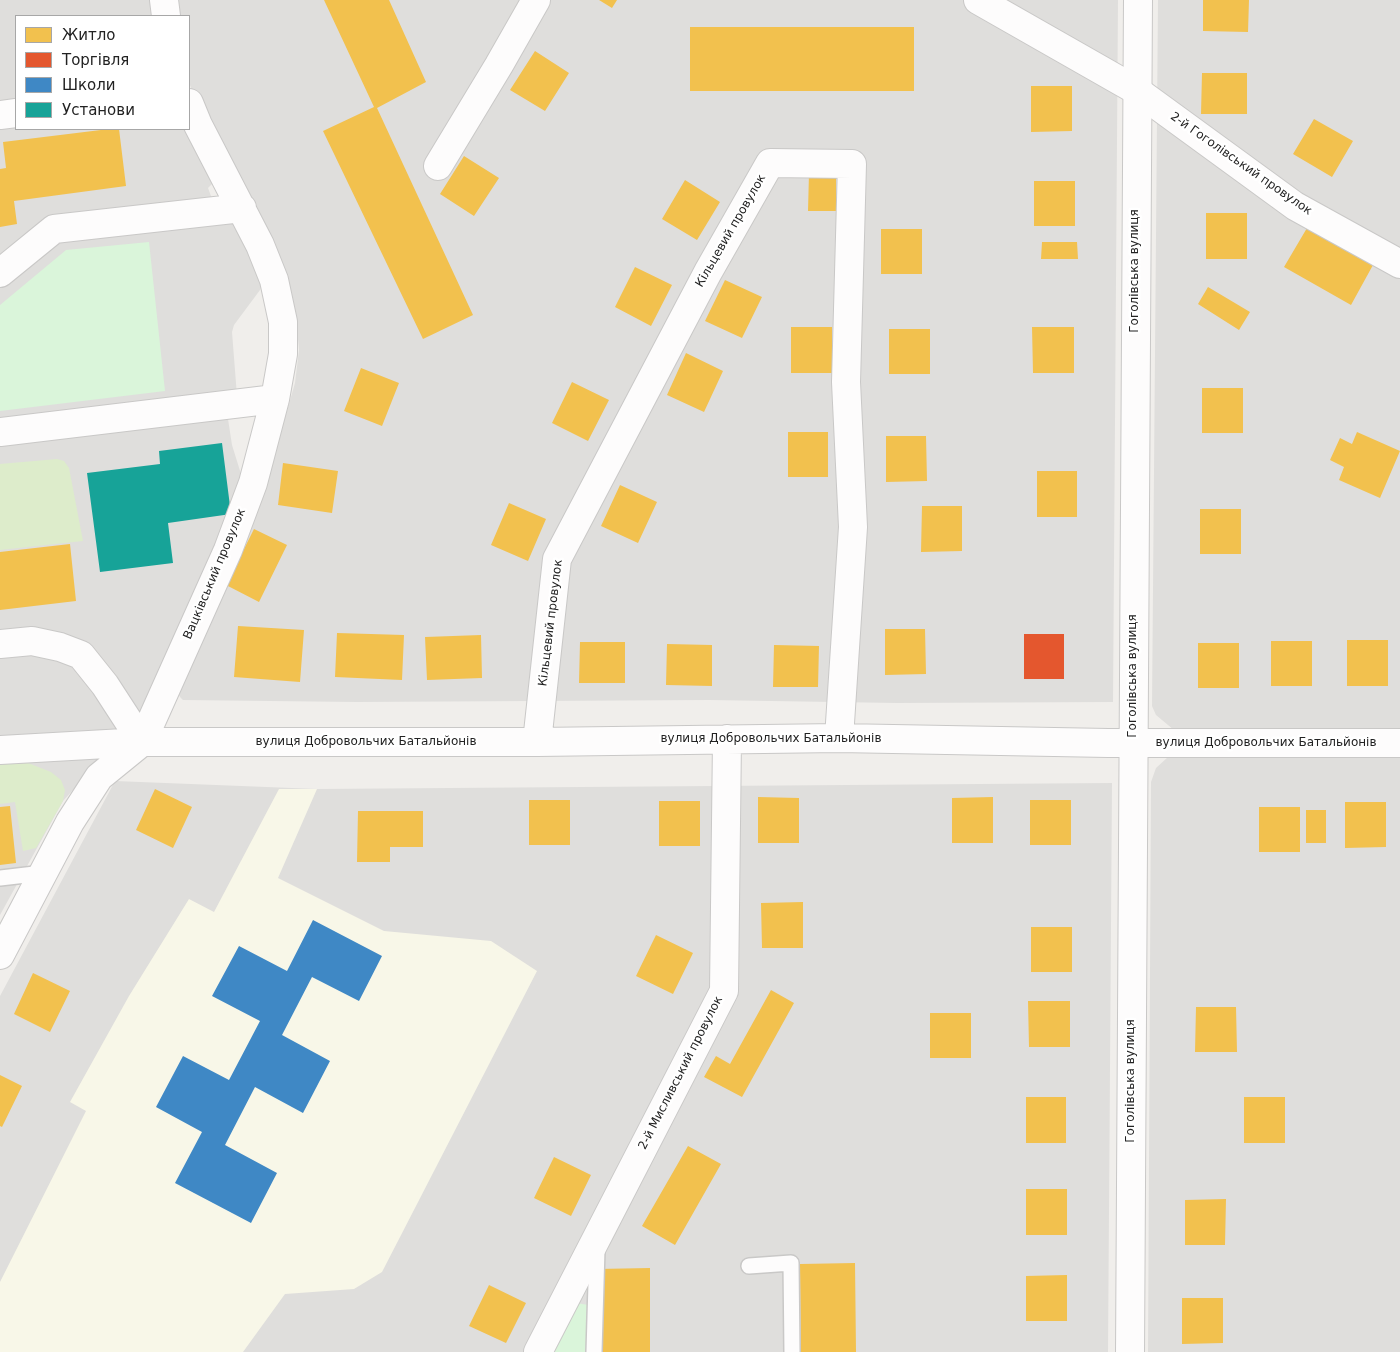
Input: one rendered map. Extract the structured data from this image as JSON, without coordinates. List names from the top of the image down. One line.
{"streets":{"street":["2-й Гоголівський провулок","Кільцевий провулок","Гоголівська вулиця","Вацківський провулок","вулиця Добровольчих Батальйонів","2-й Мисливський провулок"]},"crossings":[["2-й Гоголівський провулок","Гоголівська вулиця"],["Кільцевий провулок","вулиця Добровольчих Батальйонів"],["Гоголівська вулиця","вулиця Добровольчих Батальйонів"],["Вацківський провулок","вулиця Добровольчих Батальйонів"],["вулиця Добровольчих Батальйонів","2-й Мисливський провулок"]],"legend":["Житло","Торгівля","Школи","Установи"]}
